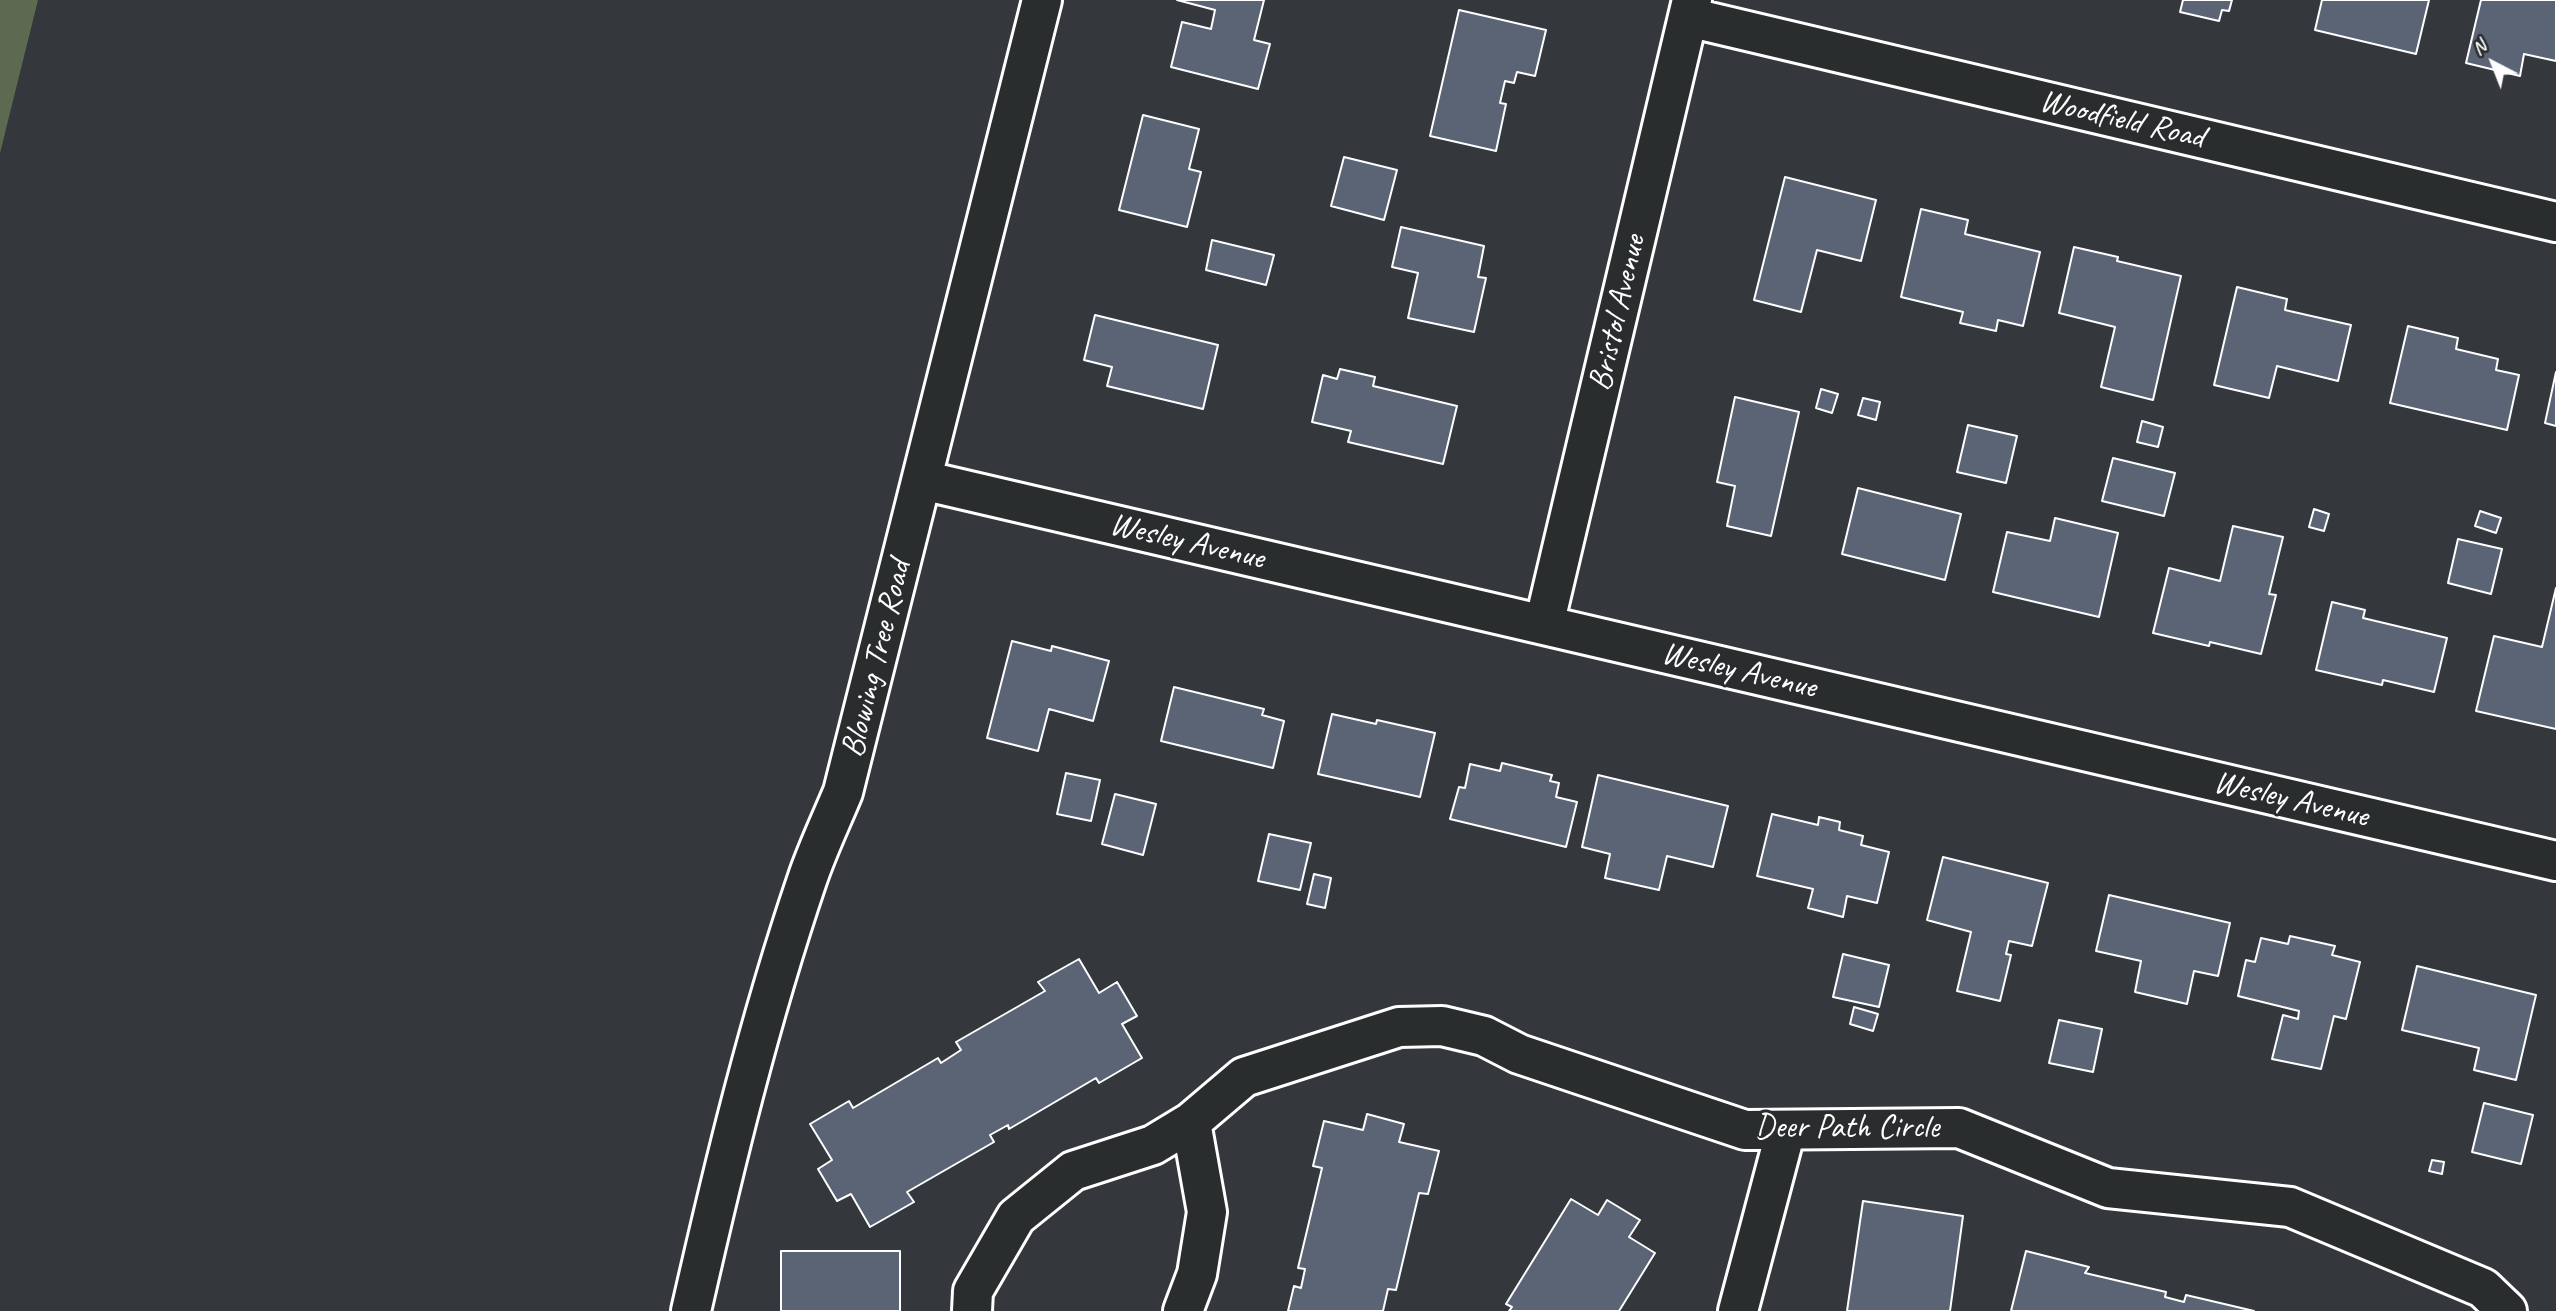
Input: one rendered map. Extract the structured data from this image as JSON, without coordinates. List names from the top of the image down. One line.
{"streets":{"street":["Woodfield Road","Bristol Avenue","Wesley Avenue","Blowing Tree Road","Deer Path Circle"]},"crossings":[["Woodfield Road","Bristol Avenue"],["Bristol Avenue","Wesley Avenue"],["Wesley Avenue","Blowing Tree Road"]],"north":"top left"}
